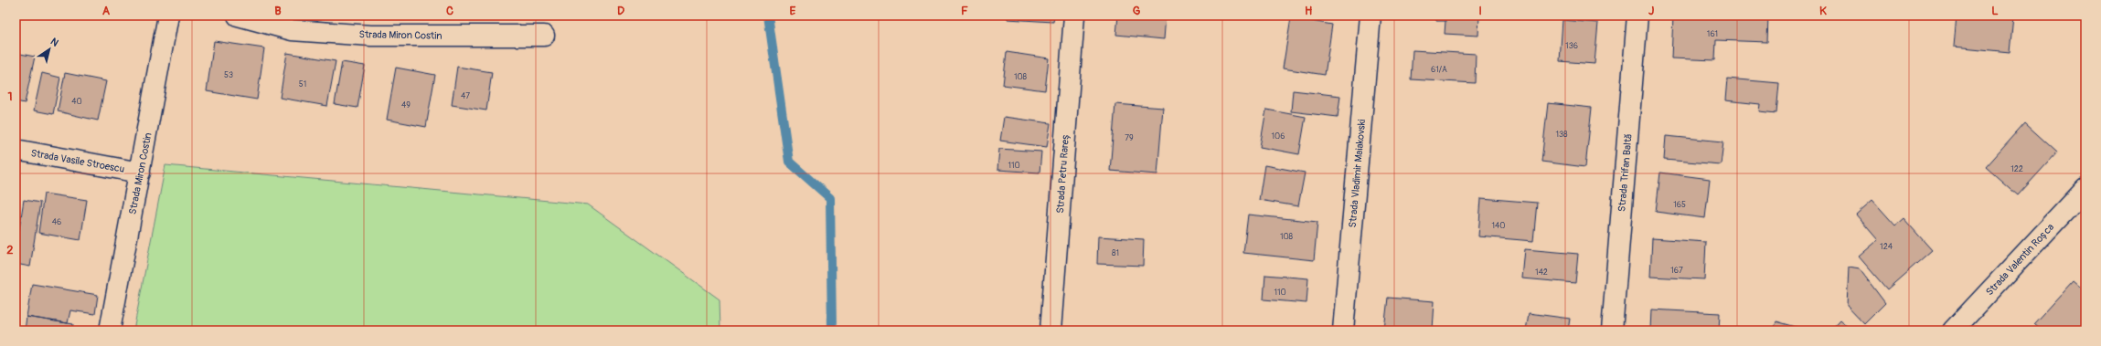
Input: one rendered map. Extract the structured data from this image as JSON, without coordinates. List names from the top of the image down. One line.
{"streets":{"street":["Strada Miron Costin","Strada Vasile Stroescu","Strada Trifan Baltă","Strada Petru Rareș","Strada Vladimir Maiakovski","Strada Valentin Roșca"]},"crossings":[["Strada Miron Costin","Strada Vasile Stroescu"]],"house_numbers":["161","136","61/A","53","108","51","47","40","49","138","106","79","110","122","165","46","140","108","124","81","167","142","110"],"north":"top right","grid":{"columns":["A","B","C","D","E","F","G","H","I","J","K","L"],"rows":["1","2"]}}
